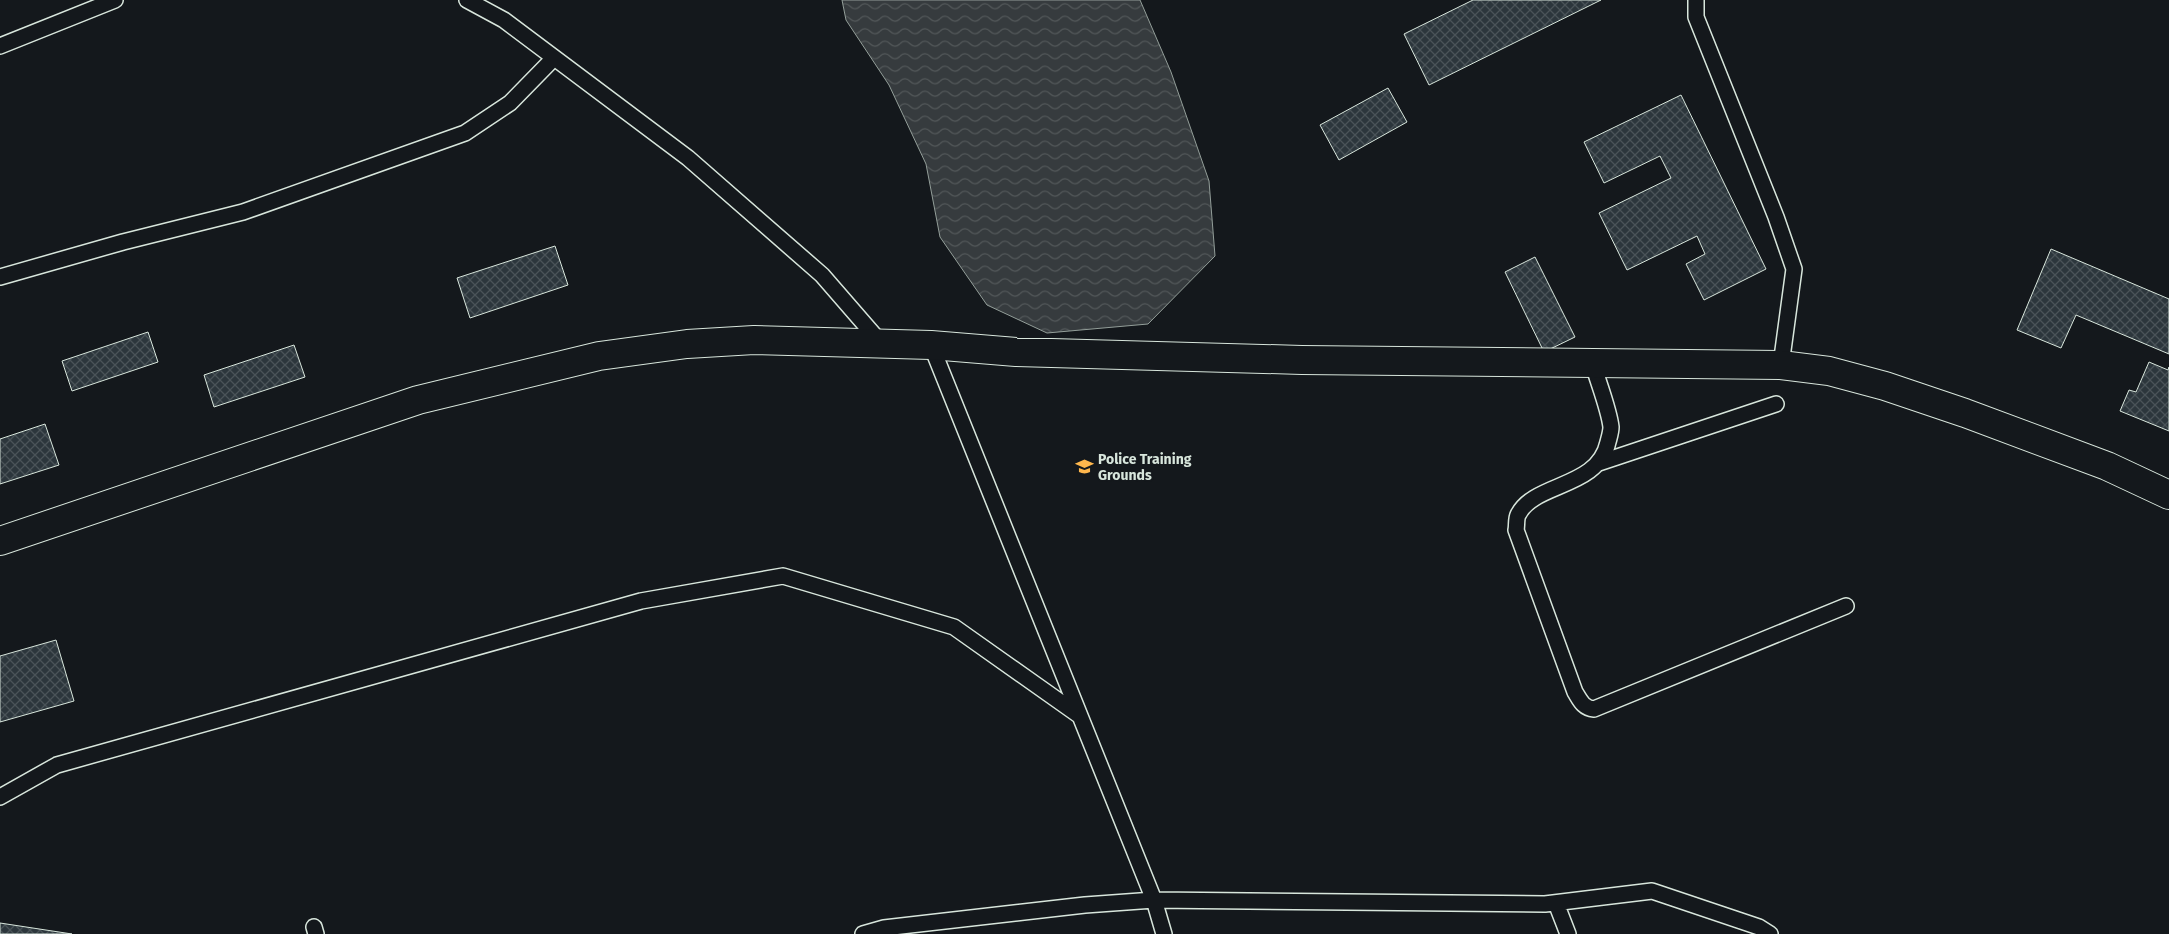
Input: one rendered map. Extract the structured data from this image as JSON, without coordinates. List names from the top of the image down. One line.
{"places":{"school or university":["Police Training Grounds"]}}
